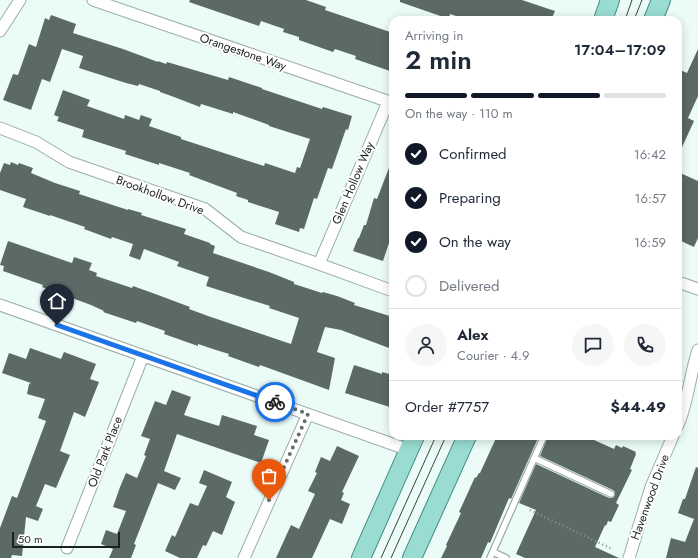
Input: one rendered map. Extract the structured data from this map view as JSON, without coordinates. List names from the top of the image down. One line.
{"streets":{"street":["Orangestone Way","Glen Hollow Way","Brookhollow Drive","Old Park Place","Havenwood Drive"]},"crossings":[["Glen Hollow Way","Brookhollow Drive"]],"scale_bar":"50 m","page":{"heading":["2 min","Arriving in","17:04–17:09"],"panel":["Alex","Courier · 4.9","Order #7757","$44.49"],"bar":"On the way · 110 m","list":[["Confirmed","16:42"],["Preparing","16:57"],["On the way","16:59"],"Delivered"],"scale":"50 m"}}
